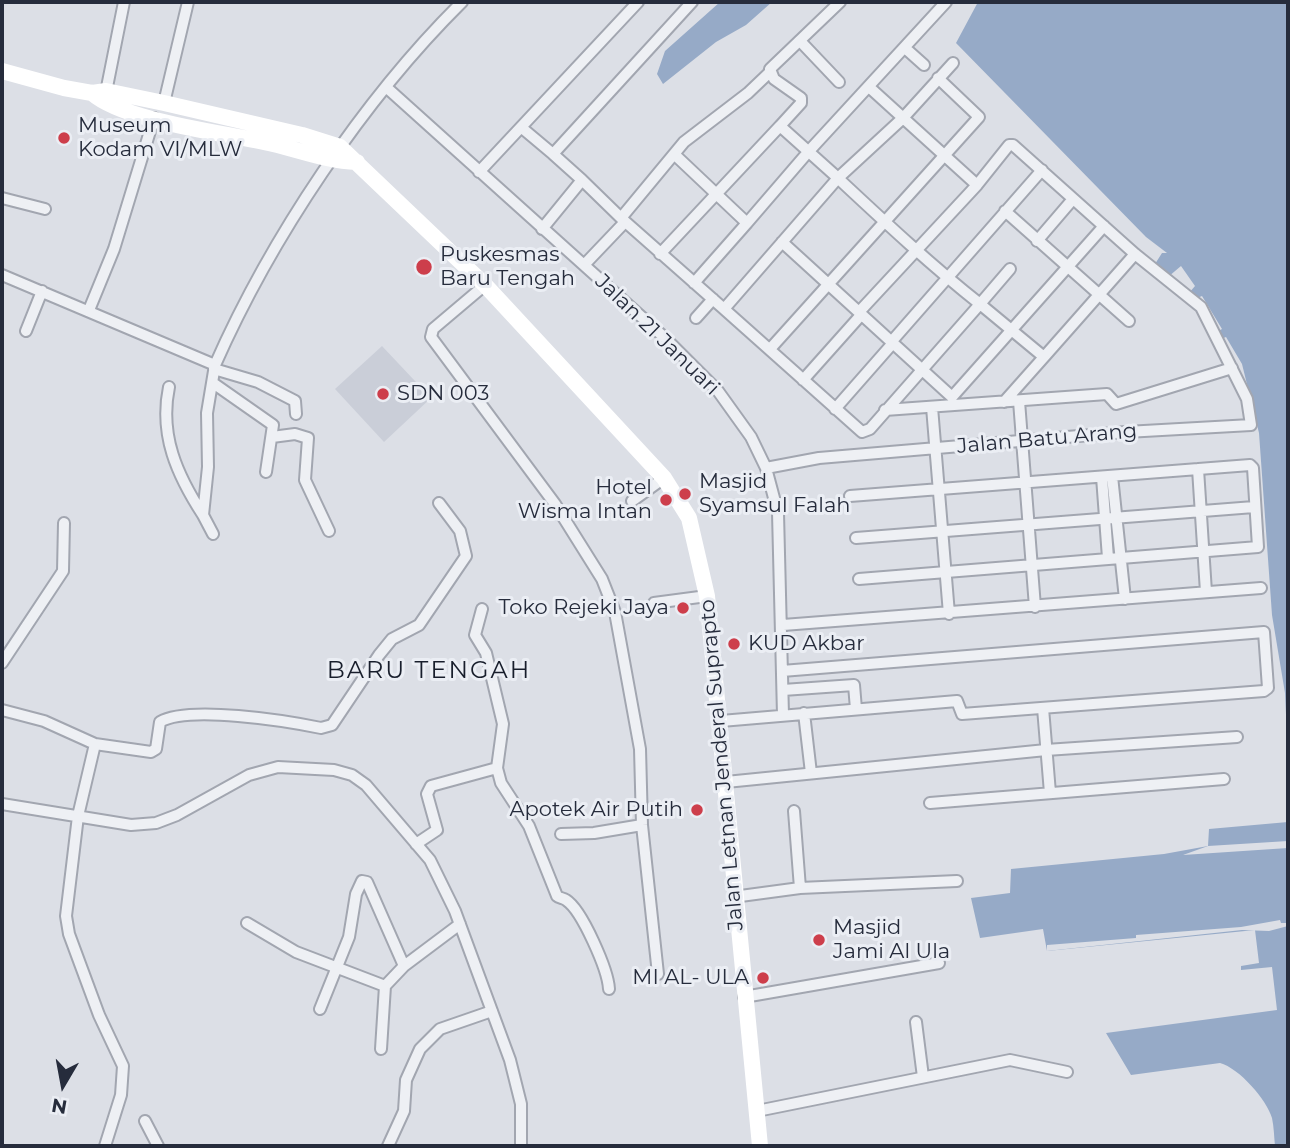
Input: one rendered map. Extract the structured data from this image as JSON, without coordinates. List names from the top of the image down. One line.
{"streets":{"main road":["Jalan Letnan Jenderal Suprapto"],"street":["Jalan 21 Januari","Jalan Batu Arang"]},"crossings":[["Jalan 21 Januari","Jalan Batu Arang"]],"districts":["BARU TENGAH"],"places":["Museum Kodam VI/MLW","Puskesmas Baru Tengah","SDN 003","Masjid Syamsul Falah","Hotel Wisma Intan","Toko Rejeki Jaya","KUD Akbar","Apotek Air Putih","Masjid Jami Al Ula","MI AL- ULA"],"north":"bottom"}
